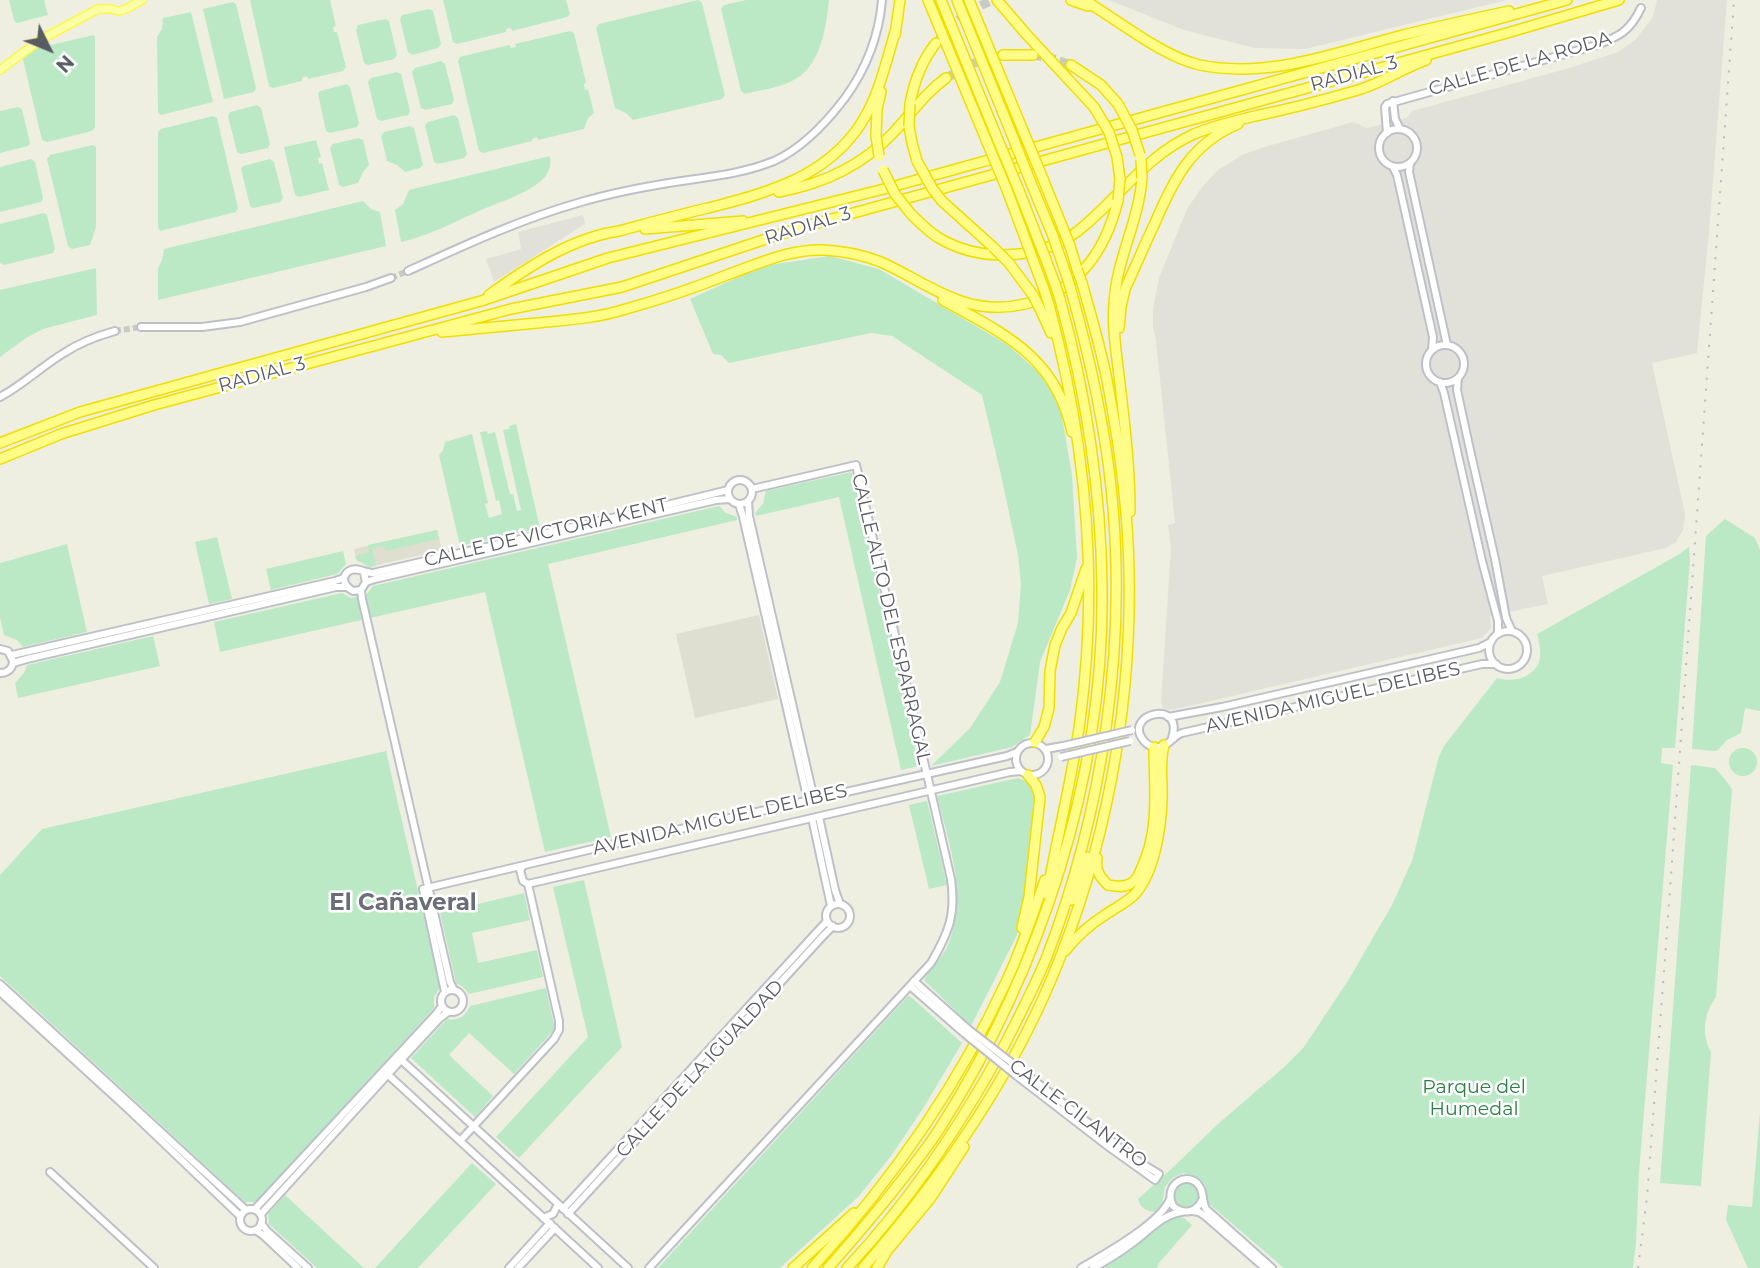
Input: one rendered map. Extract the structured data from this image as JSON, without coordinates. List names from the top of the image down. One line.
{"streets":{"highway":["RADIAL 3"],"main road":["CALLE DE LA RODA","CALLE DE VICTORIA KENT","CALLE ALTO DEL ESPARRAGAL","AVENIDA MIGUEL DELIBES","CALLE DE LA IGUALDAD","CALLE CILANTRO"]},"crossings":[["CALLE DE VICTORIA KENT","CALLE ALTO DEL ESPARRAGAL"],["CALLE ALTO DEL ESPARRAGAL","AVENIDA MIGUEL DELIBES"],["CALLE ALTO DEL ESPARRAGAL","CALLE CILANTRO"]],"districts":["El Cañaveral"],"parks":["Parque del Humedal"],"north":"bottom right"}
